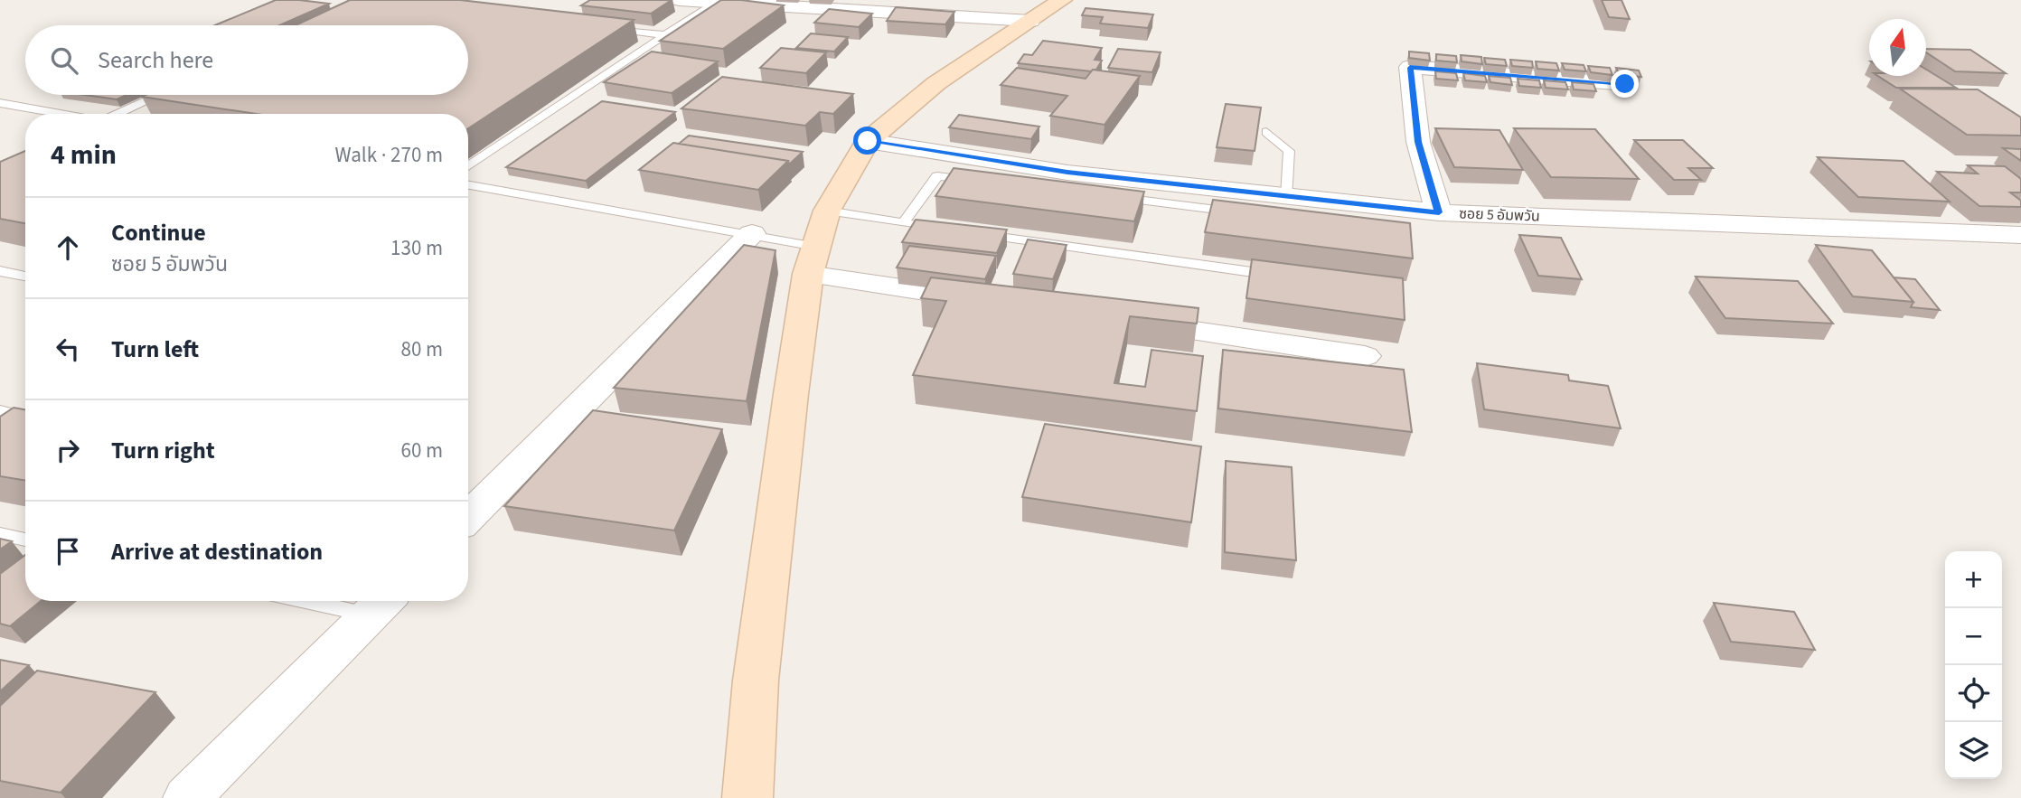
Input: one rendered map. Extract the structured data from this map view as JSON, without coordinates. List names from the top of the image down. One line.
{"streets":{"street":["ซอย 5 อัมพวัน"]},"north":"top","page":{"search":"Search here","heading":["4 min","Walk · 270 m"],"list":[["Continue","ซอย 5 อัมพวัน","130 m"],["Turn left","80 m"],["Turn right","60 m"],"Arrive at destination"],"map_buttons":["+","−"]}}
